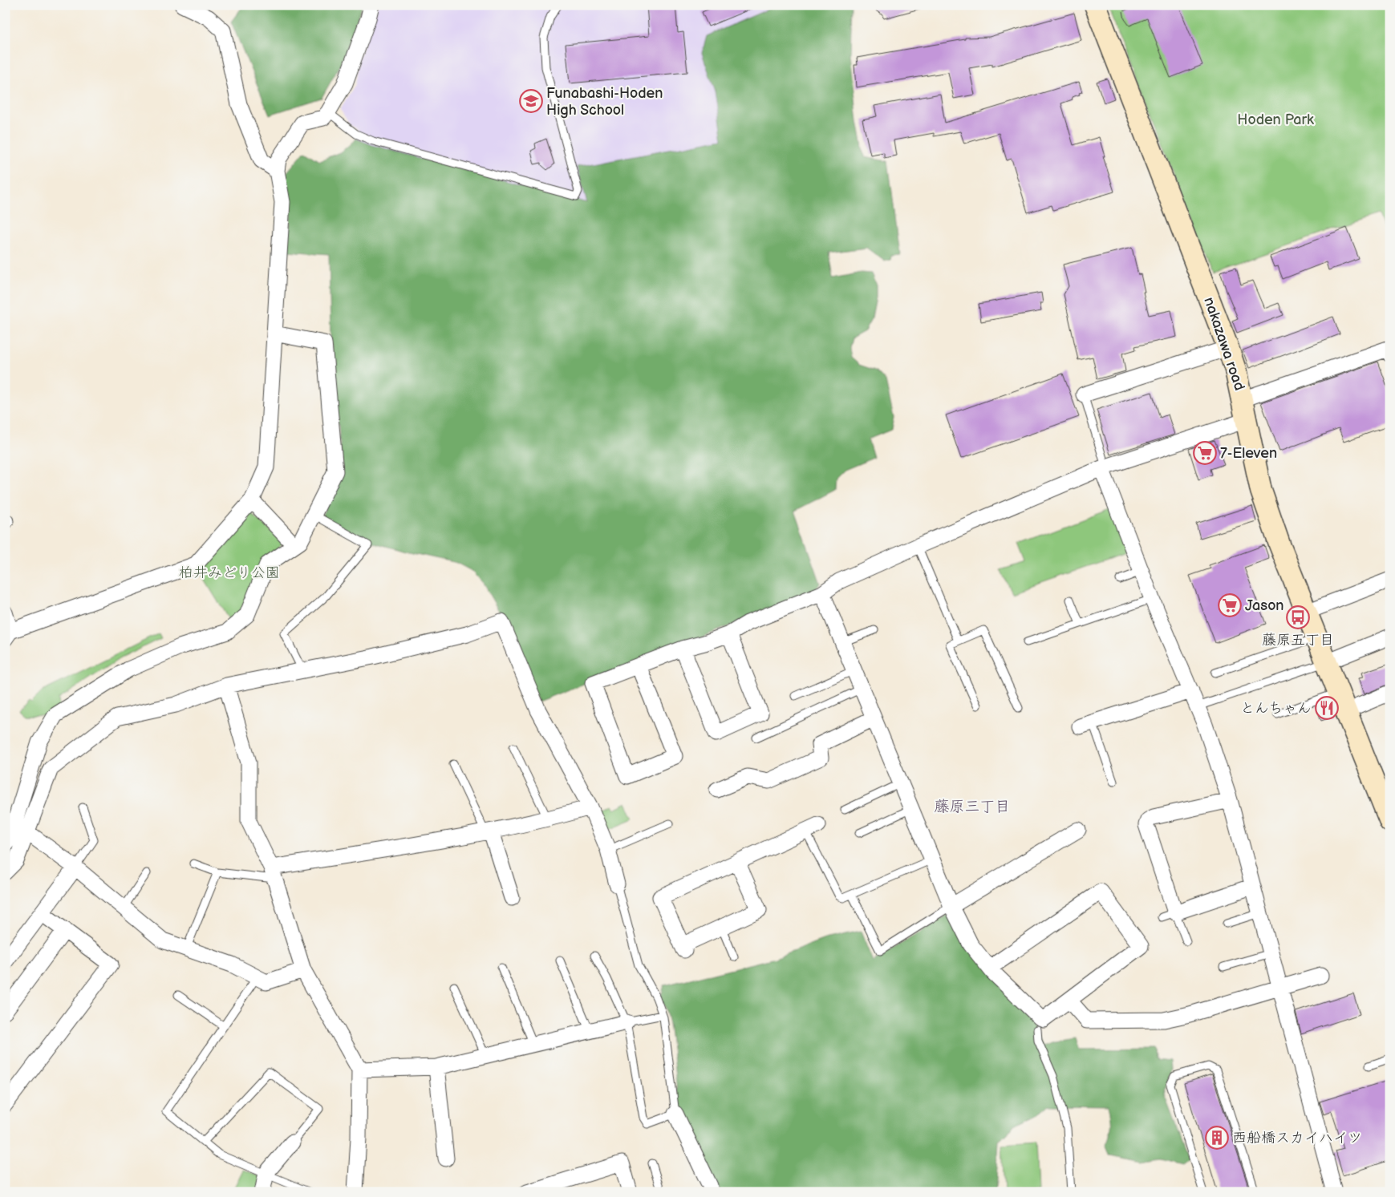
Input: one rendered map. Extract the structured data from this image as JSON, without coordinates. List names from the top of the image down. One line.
{"streets":{"street":["nakazawa road"]},"districts":["藤原三丁目"],"parks":["Hoden Park","柏井みどり公園"],"places":{"school or university":["Funabashi-Hoden High School"],"supermarket":["7-Eleven","Jason"],"bus stop":["藤原五丁目"],"restaurant":["とんちゃん"],"building":["西船橋スカイハイツ"]}}
